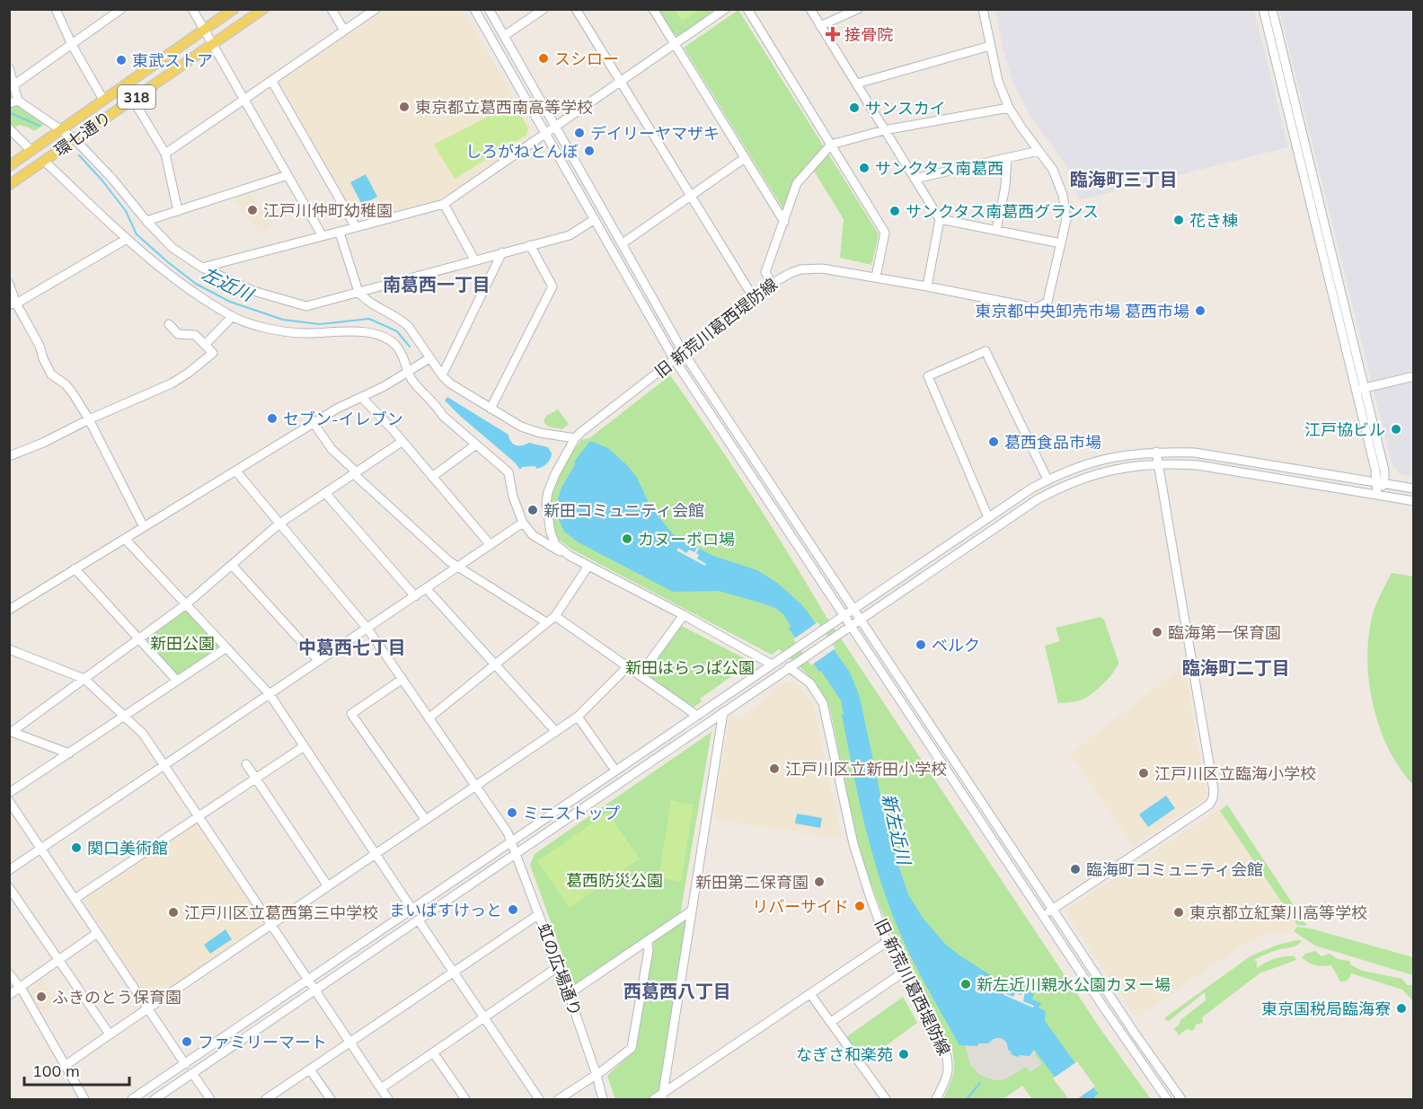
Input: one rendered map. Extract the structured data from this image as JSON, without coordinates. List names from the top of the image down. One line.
{"streets":{"main road":["318","環七通り"],"street":["旧 新荒川葛西堤防線","虹の広場通り"]},"districts":["臨海町三丁目","南葛西一丁目","中葛西七丁目","臨海町二丁目","西葛西八丁目"],"water":["左近川","新左近川"],"parks":["新田公園","新田はらっぱ公園","葛西防災公園"],"places":{"health":["接骨院"],"other":["スシロー","東武ストア","東京都立葛西南高等学校","サンスカイ","デイリーヤマザキ","しろがねとんぼ","サンクタス南葛西","江戸川仲町幼稚園","サンクタス南葛西グランス","花き棟","東京都中央卸売市場 葛西市場","セブン-イレブン","江戸協ビル","葛西食品市場","新田コミュニティ会館","カヌーポロ場","臨海第一保育園","ベルク","江戸川区立新田小学校","江戸川区立臨海小学校","ミニストップ","関口美術館","臨海町コミュニティ会館","新田第二保育園","リバーサイド","まいばすけっと","江戸川区立葛西第三中学校","東京都立紅葉川高等学校","新左近川親水公園カヌー場","ふきのとう保育園","東京国税局臨海寮","ファミリーマート","なぎさ和楽苑"]},"scale_bar":"100 m"}
